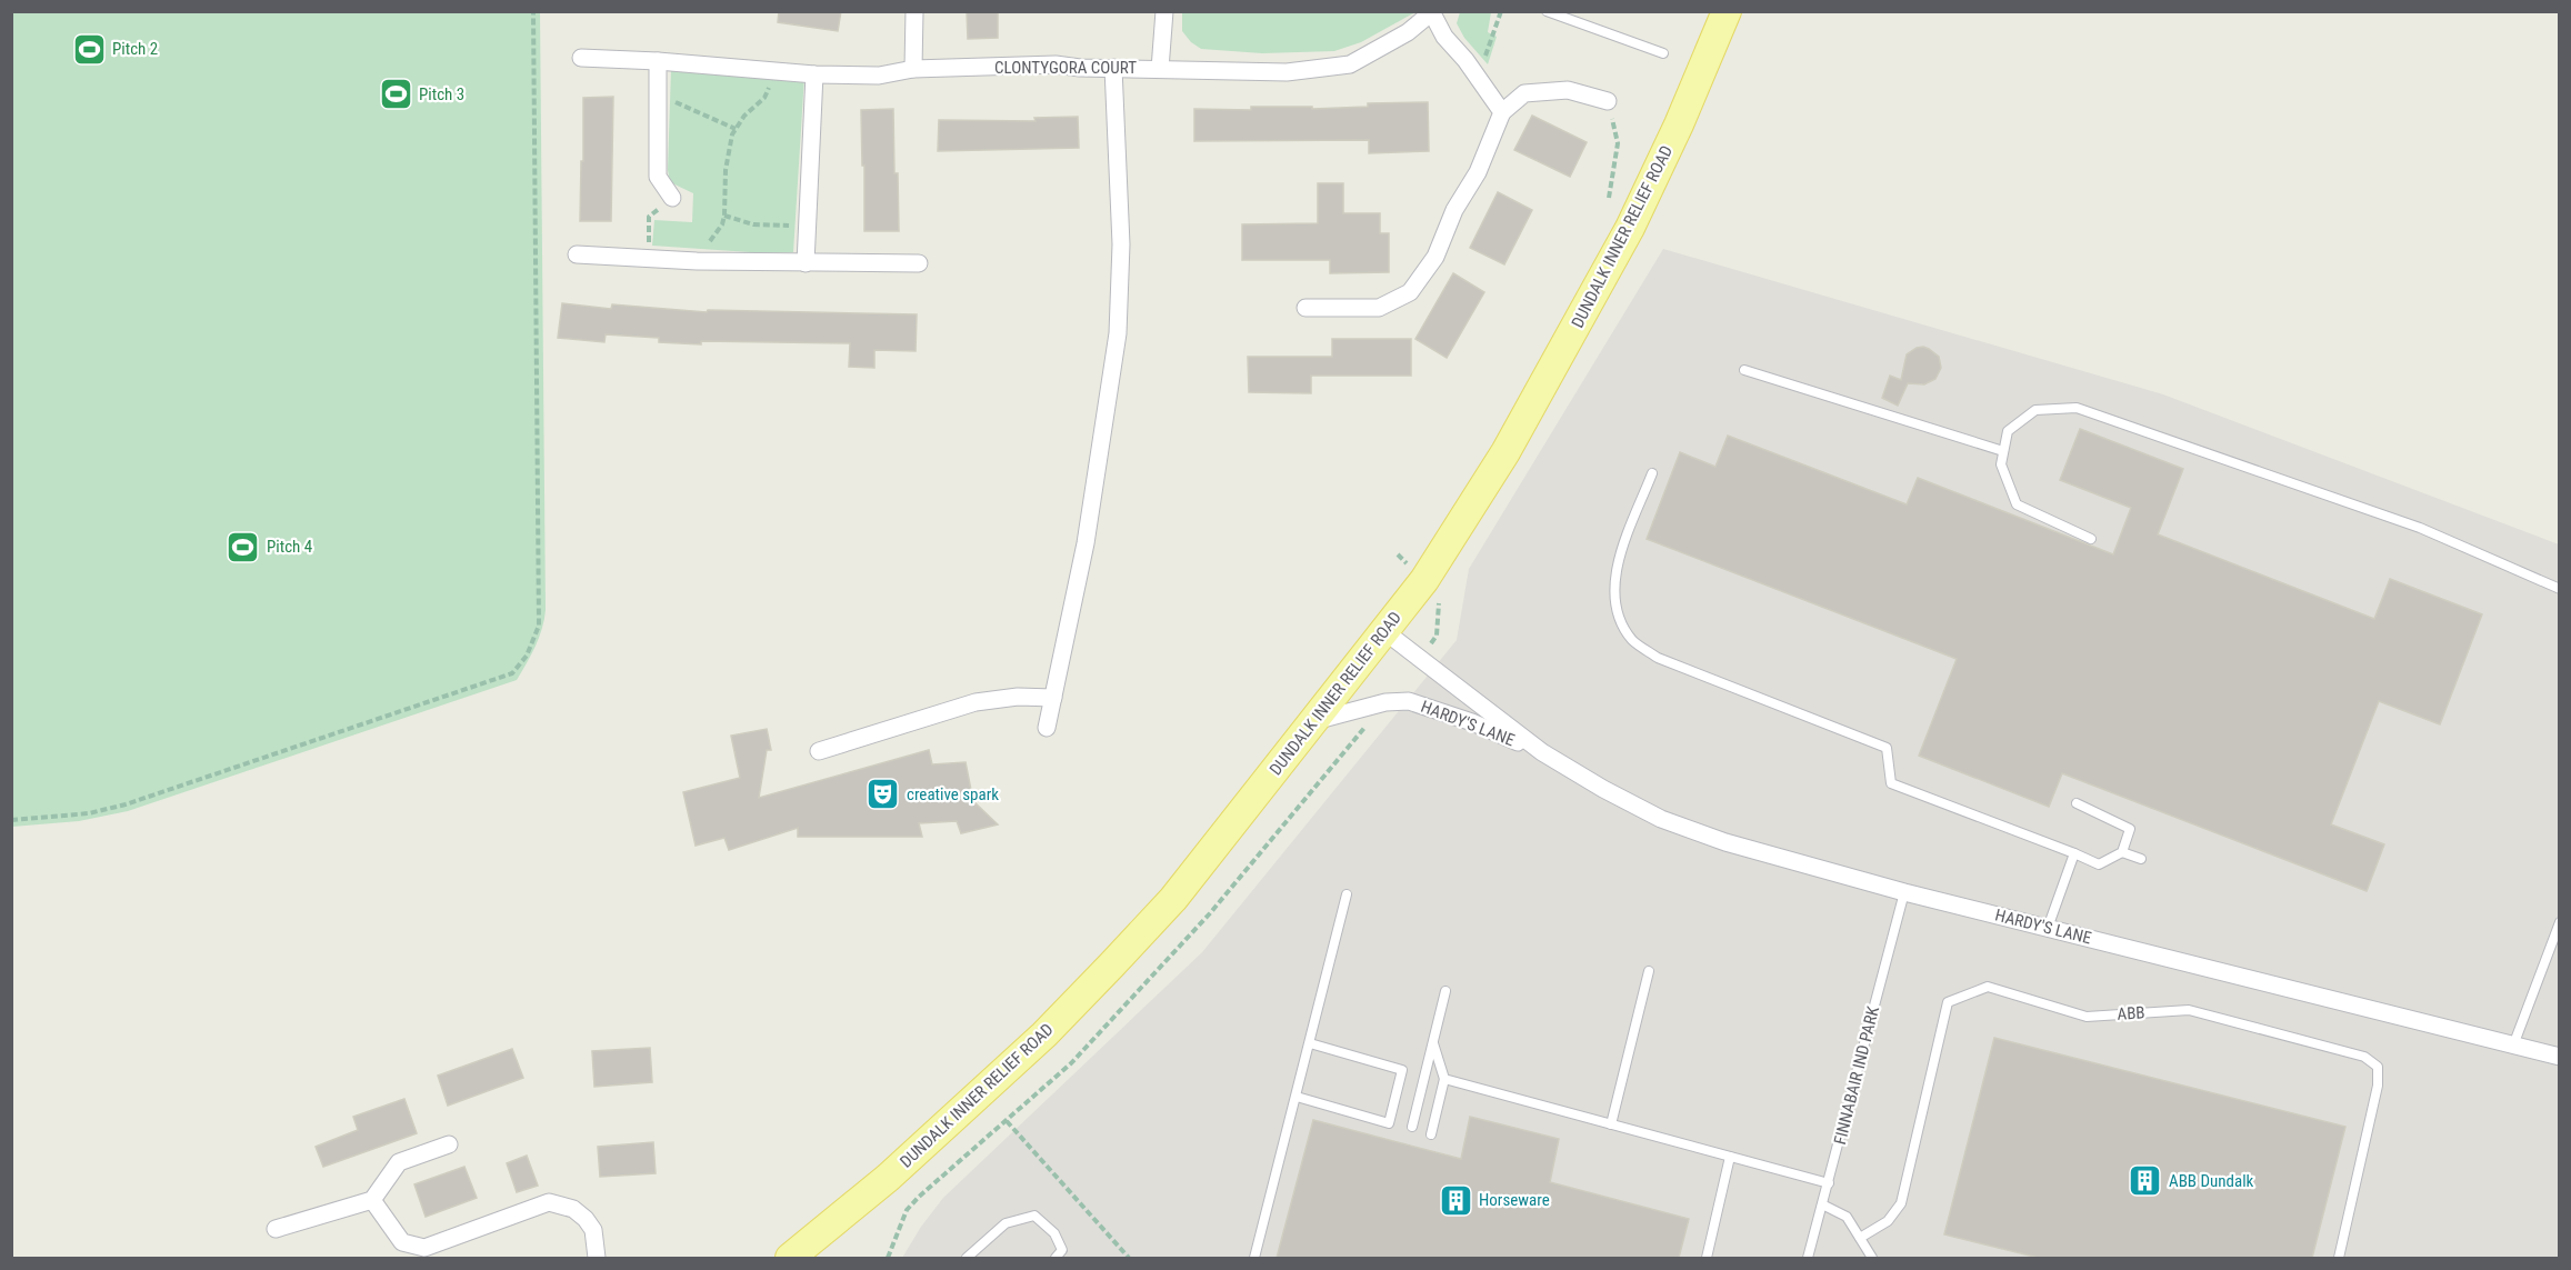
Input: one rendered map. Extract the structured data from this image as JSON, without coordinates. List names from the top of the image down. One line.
{"streets":{"main road":["DUNDALK INNER RELIEF ROAD"],"street":["CLONTYGORA COURT","HARDY'S LANE"],"lane":["ABB","FINNABAIR IND PARK"]},"crossings":[["DUNDALK INNER RELIEF ROAD","HARDY'S LANE"],["HARDY'S LANE","FINNABAIR IND PARK"]],"places":{"sports":["Pitch 2","Pitch 3","Pitch 4"],"theatre":["creative spark"],"building":["ABB Dundalk","Horseware"]}}
